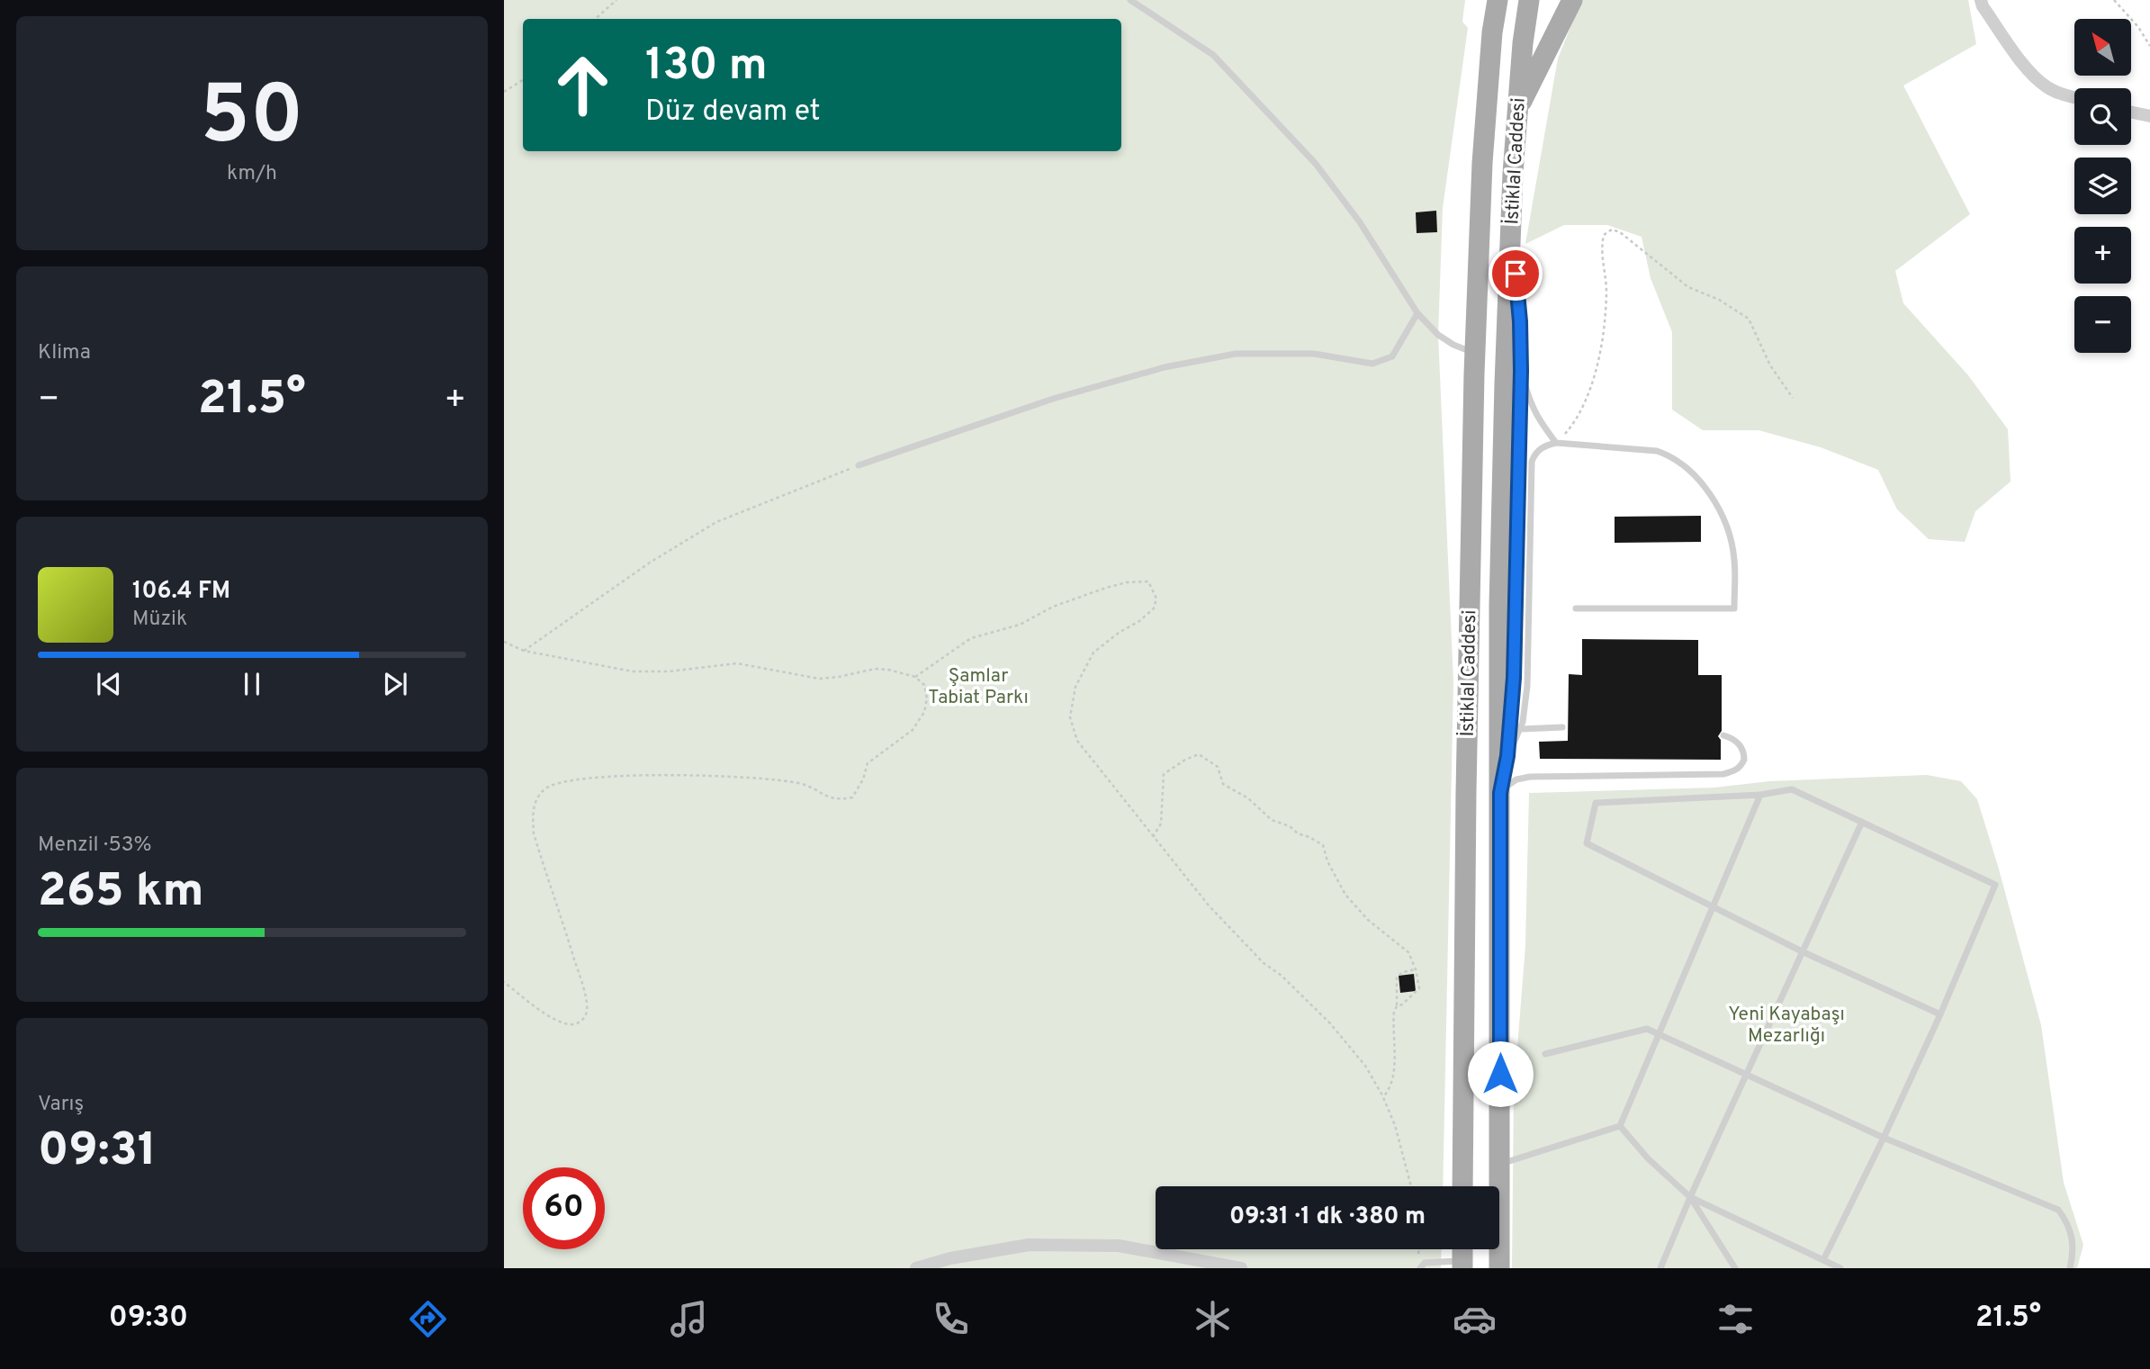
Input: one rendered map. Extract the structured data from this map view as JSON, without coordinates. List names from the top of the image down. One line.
{"streets":{"main road":["İstiklal Caddesi"]},"parks":["Şamlar Tabiat Parkı","Yeni Kayabaşı Mezarlığı"],"north":"top left","page":{"tile":[["50","km/h"],"Klima",["Menzil · 53%","265 km"],["Varış","09:31"]],"map_buttons":["+","−"],"turn":["130 m","Düz devam et"],"heat":["−","21.5°","+"],"song":["106.4 FM","Müzik"],"limit":"60","trip":"09:31 · 1 dk · 380 m","tabs":["09:30","21.5°"]}}
